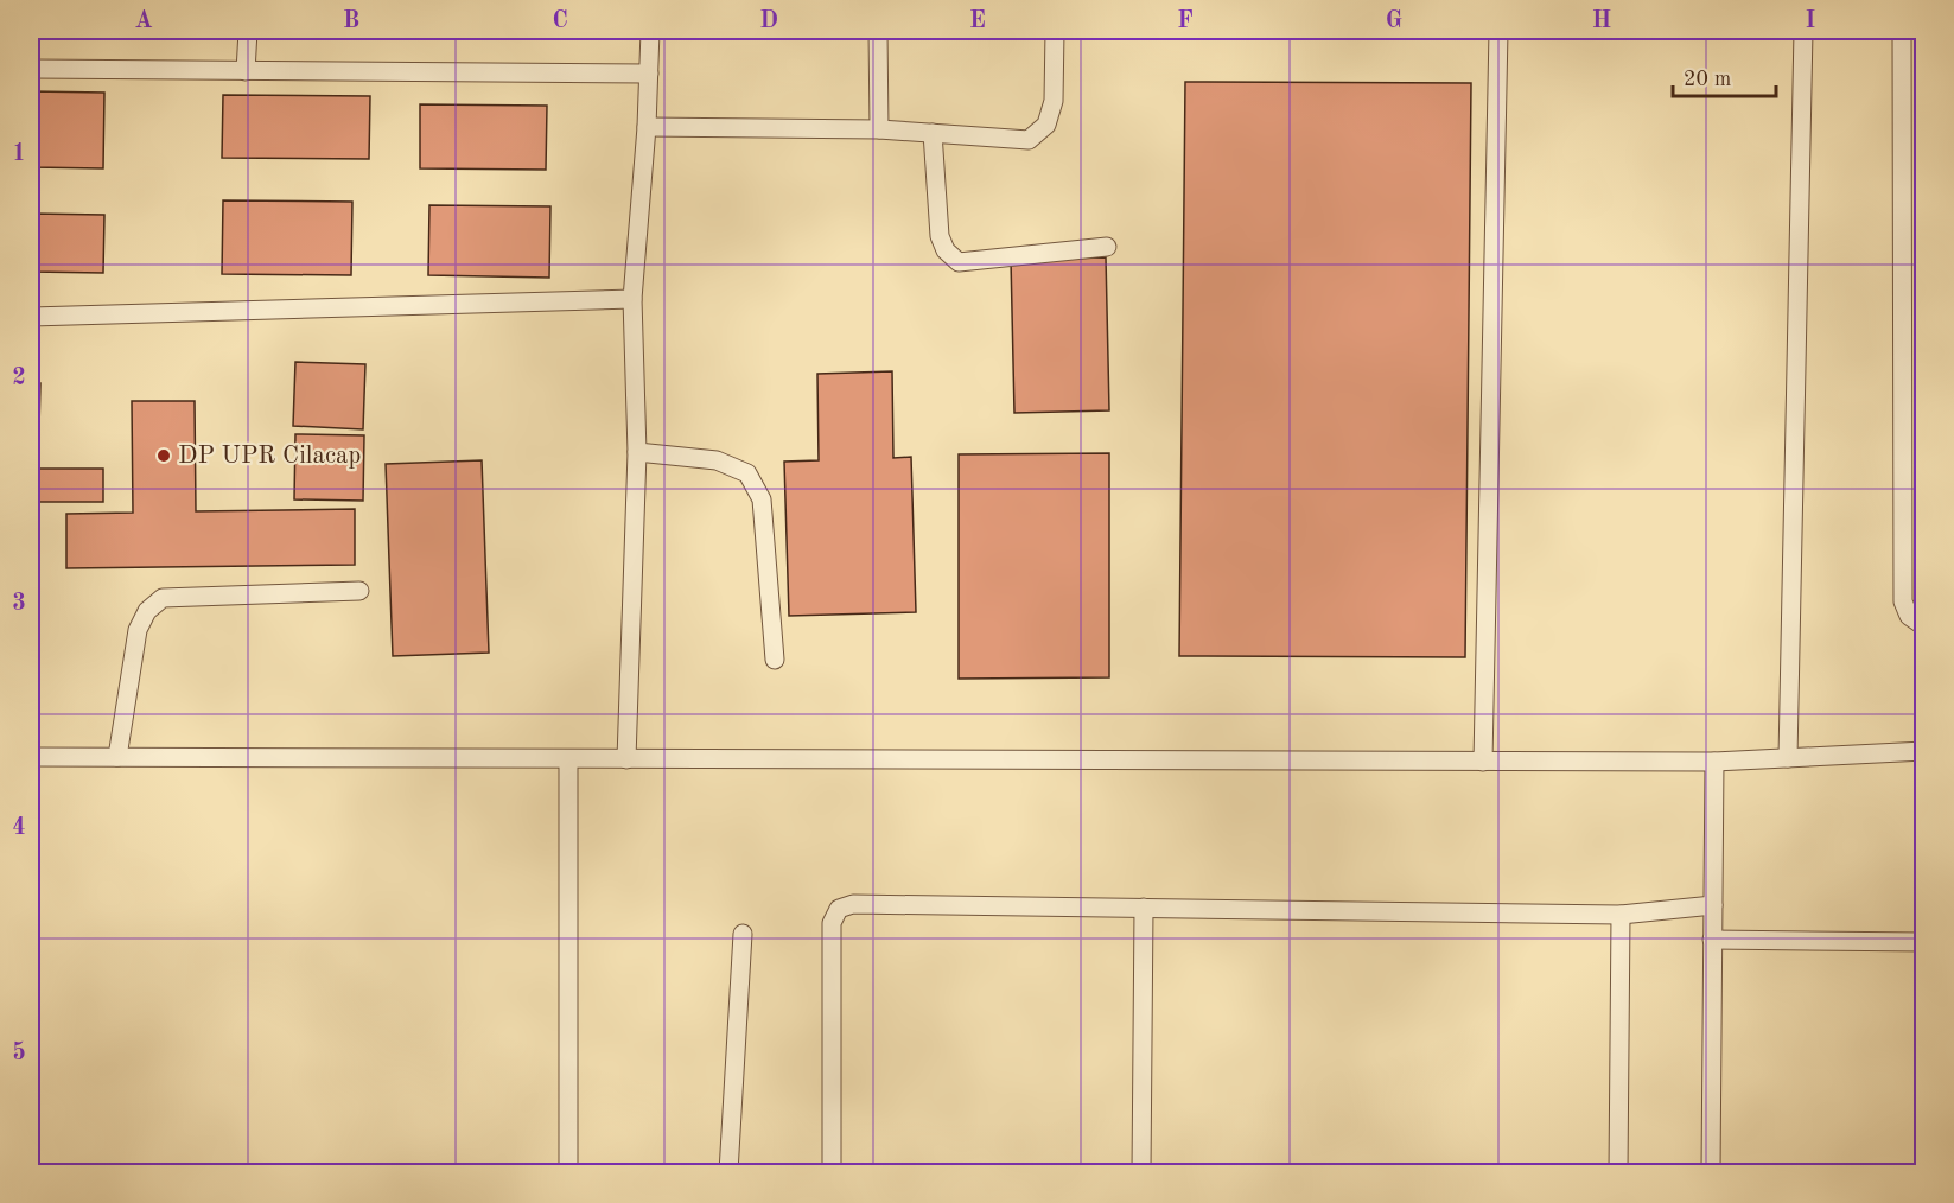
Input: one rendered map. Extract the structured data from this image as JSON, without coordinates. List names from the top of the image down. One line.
{"places":["DP UPR Cilacap"],"scale_bar":"20 m","grid":{"columns":["A","B","C","D","E","F","G","H","I"],"rows":["1","2","3","4","5"]}}
